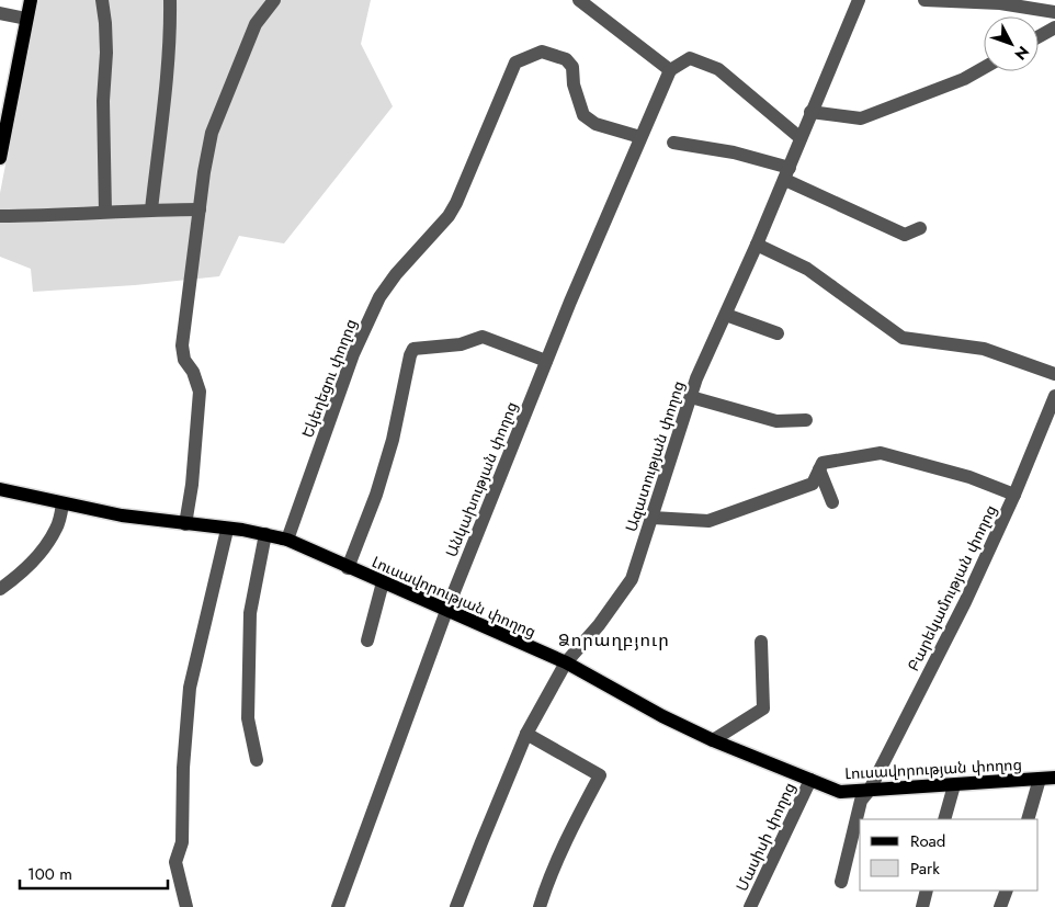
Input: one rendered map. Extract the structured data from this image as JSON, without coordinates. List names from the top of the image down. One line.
{"streets":{"main road":["Լուսավորության փողոց"],"street":["Եկեղեցու փողոց","Ազատության փողոց","Անկախության փողոց","Բարեկամության փողոց","Մասիսի փողոց"]},"crossings":[["Եկեղեցու փողոց","Անկախության փողոց"],["Եկեղեցու փողոց","Լուսավորության փողոց"],["Ազատության փողոց","Լուսավորության փողոց"],["Անկախության փողոց","Լուսավորության փողոց"],["Բարեկամության փողոց","Լուսավորության փողոց"],["Լուսավորության փողոց","Մասիսի փողոց"]],"districts":["Ձորաղբյուր"],"legend":["Road","Park"],"scale_bar":"100 m","north":"bottom right"}
